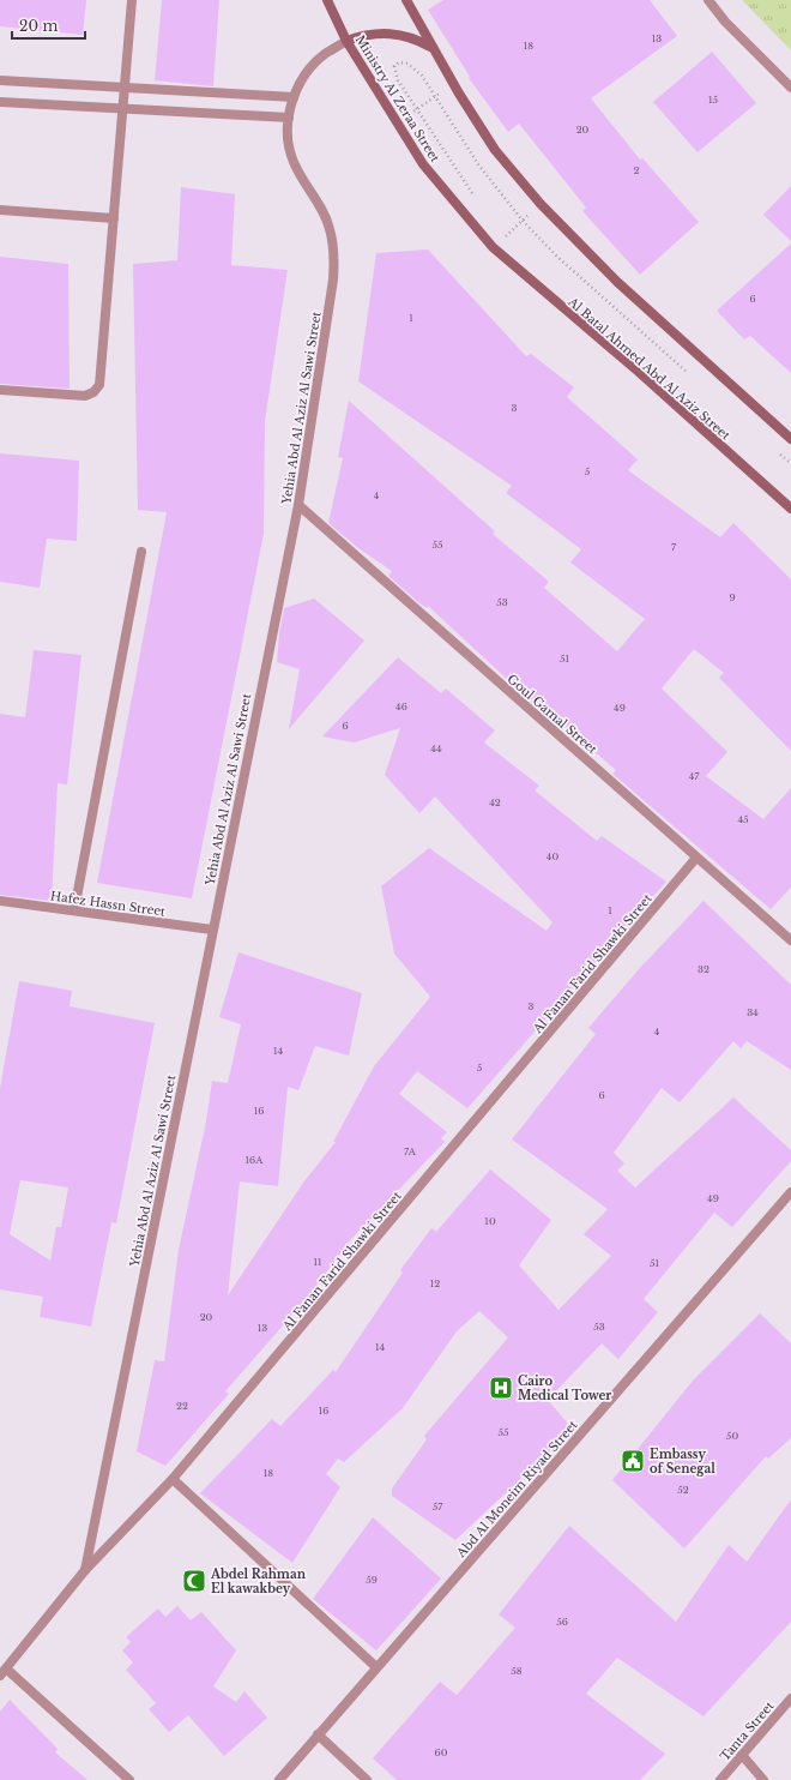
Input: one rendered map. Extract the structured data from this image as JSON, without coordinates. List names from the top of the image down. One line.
{"streets":{"main road":["Ministry Al Zeraa Street","Al Batal Ahmed Abd Al Aziz Street"],"street":["Yehia Abd Al Aziz Al Sawi Street","Goul Gamal Street","Hafez Hassn Street","Al Fanan Farid Shawki Street","Abd Al Moneim Riyad Street","Tanta Street"]},"crossings":[["Ministry Al Zeraa Street","Al Batal Ahmed Abd Al Aziz Street"],["Ministry Al Zeraa Street","Yehia Abd Al Aziz Al Sawi Street"],["Yehia Abd Al Aziz Al Sawi Street","Goul Gamal Street"],["Yehia Abd Al Aziz Al Sawi Street","Hafez Hassn Street"],["Yehia Abd Al Aziz Al Sawi Street","Al Fanan Farid Shawki Street"],["Goul Gamal Street","Al Fanan Farid Shawki Street"]],"places":{"hospital":["Cairo Medical Tower"],"public building":["Embassy of Senegal"],"mosque":["Abdel Rahman El kawakbey"]},"house_numbers":["13","18","15","20","2","6","1","3","5","4","55","7","9","53","51","46","49","6","44","47","42","45","40","1","32","3","34","4","14","5","6","16","7A","16A","49","10","11","51","12","20","53","13","14","22","16","55","50","18","52","57","59","56","58","60"],"scale_bar":"20 m"}
